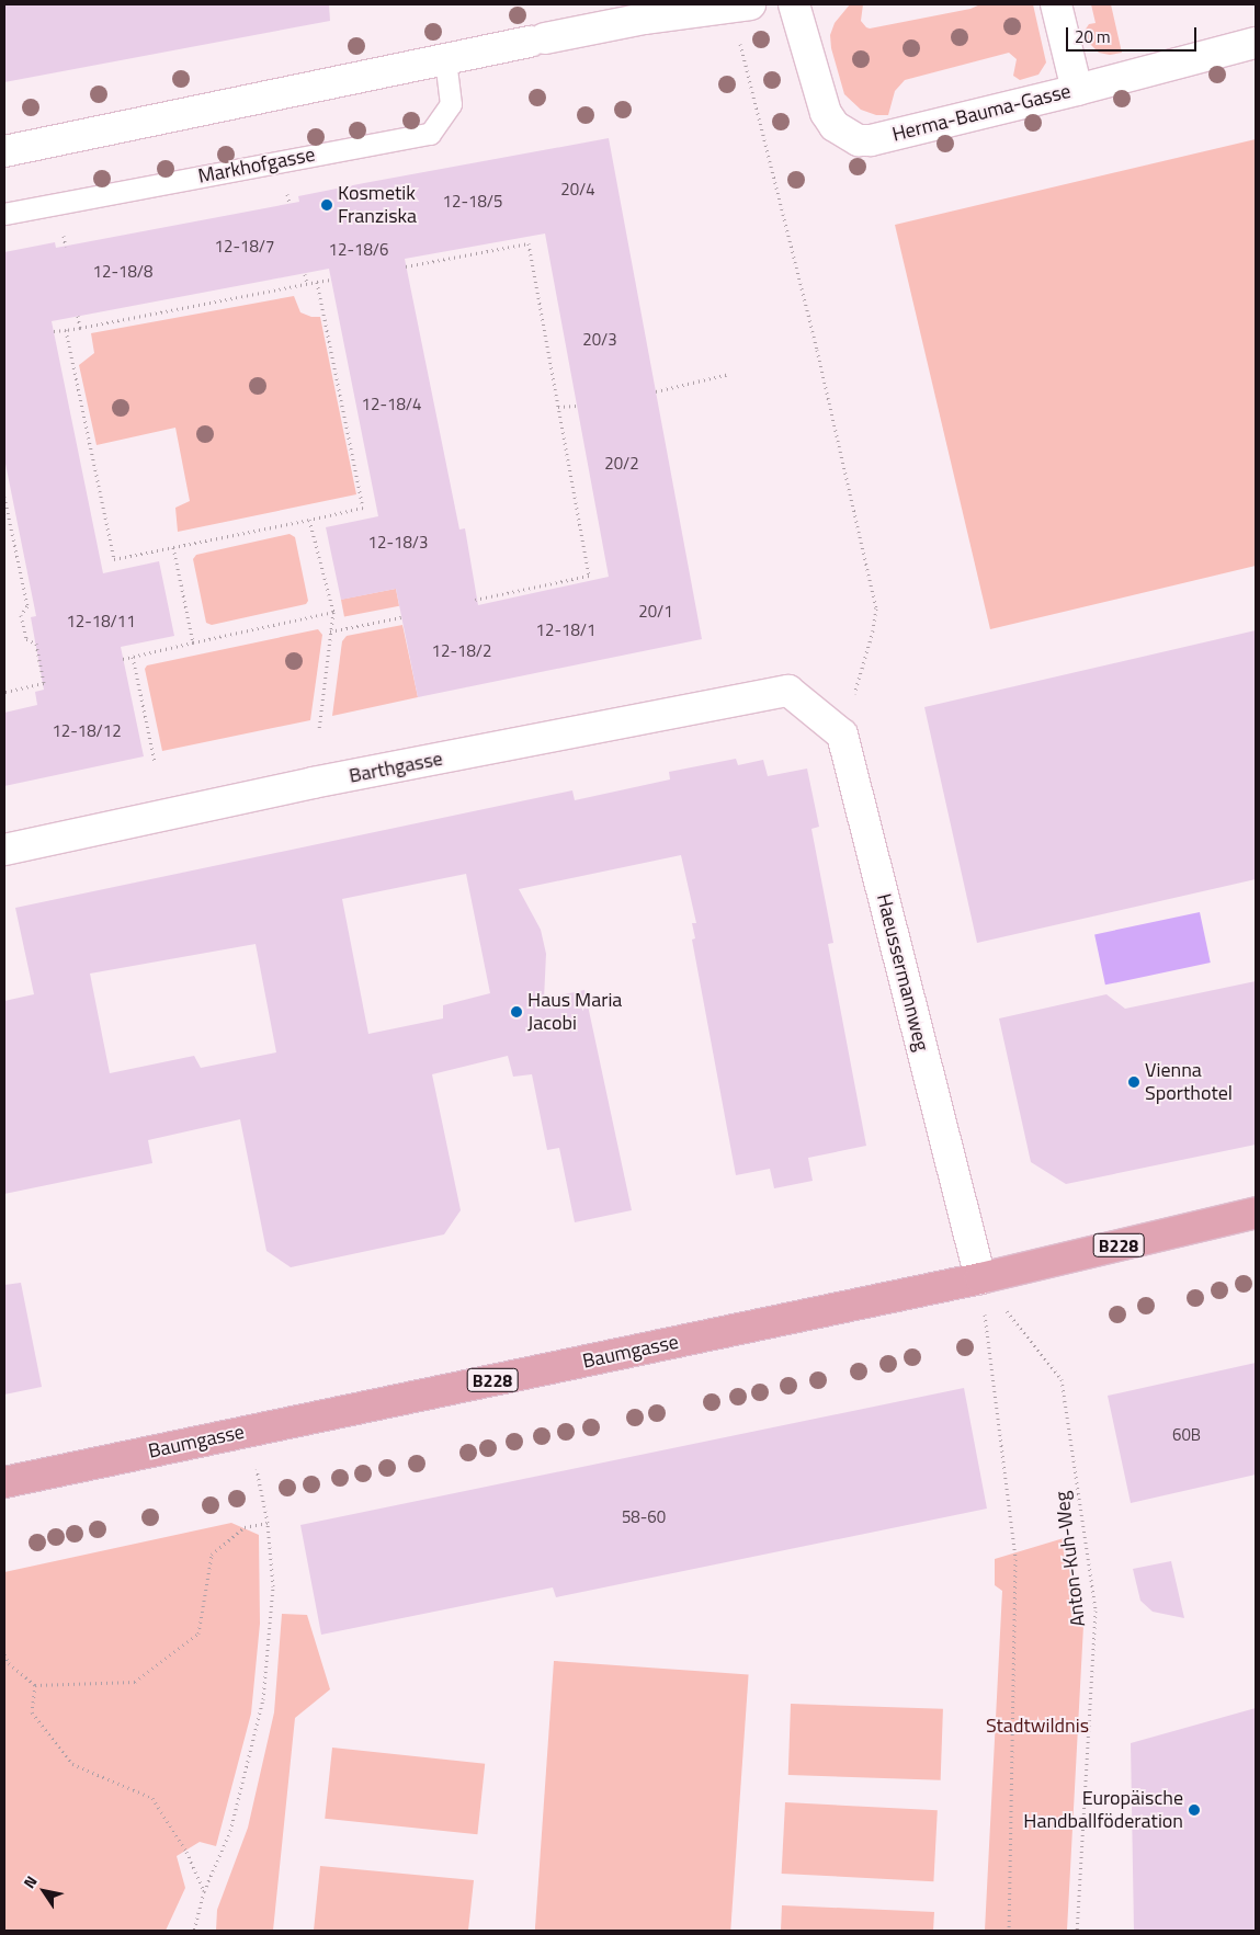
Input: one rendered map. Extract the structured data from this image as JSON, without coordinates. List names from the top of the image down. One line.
{"streets":{"main road":["B228","Baumgasse"],"street":["Herma-Bauma-Gasse","Barthgasse","Haeussermannweg"],"lane":["Markhofgasse"],"path":["Anton-Kuh-Weg"]},"crossings":[["Barthgasse","Haeussermannweg"],["Haeussermannweg","Baumgasse"],["Haeussermannweg","Anton-Kuh-Weg"],["Baumgasse","Anton-Kuh-Weg"]],"parks":["Stadtwildnis"],"places":["Kosmetik Franziska","Haus Maria Jacobi","Vienna Sporthotel","Europäische Handballföderation"],"house_numbers":["20/4","12-18/5","12-18/7","12-18/6","12-18/8","20/3","12-18/4","20/2","12-18/3","20/1","12-18/11","12-18/1","12-18/2","12-18/12","60B","58-60"],"scale_bar":"20 m","north":"top left"}
